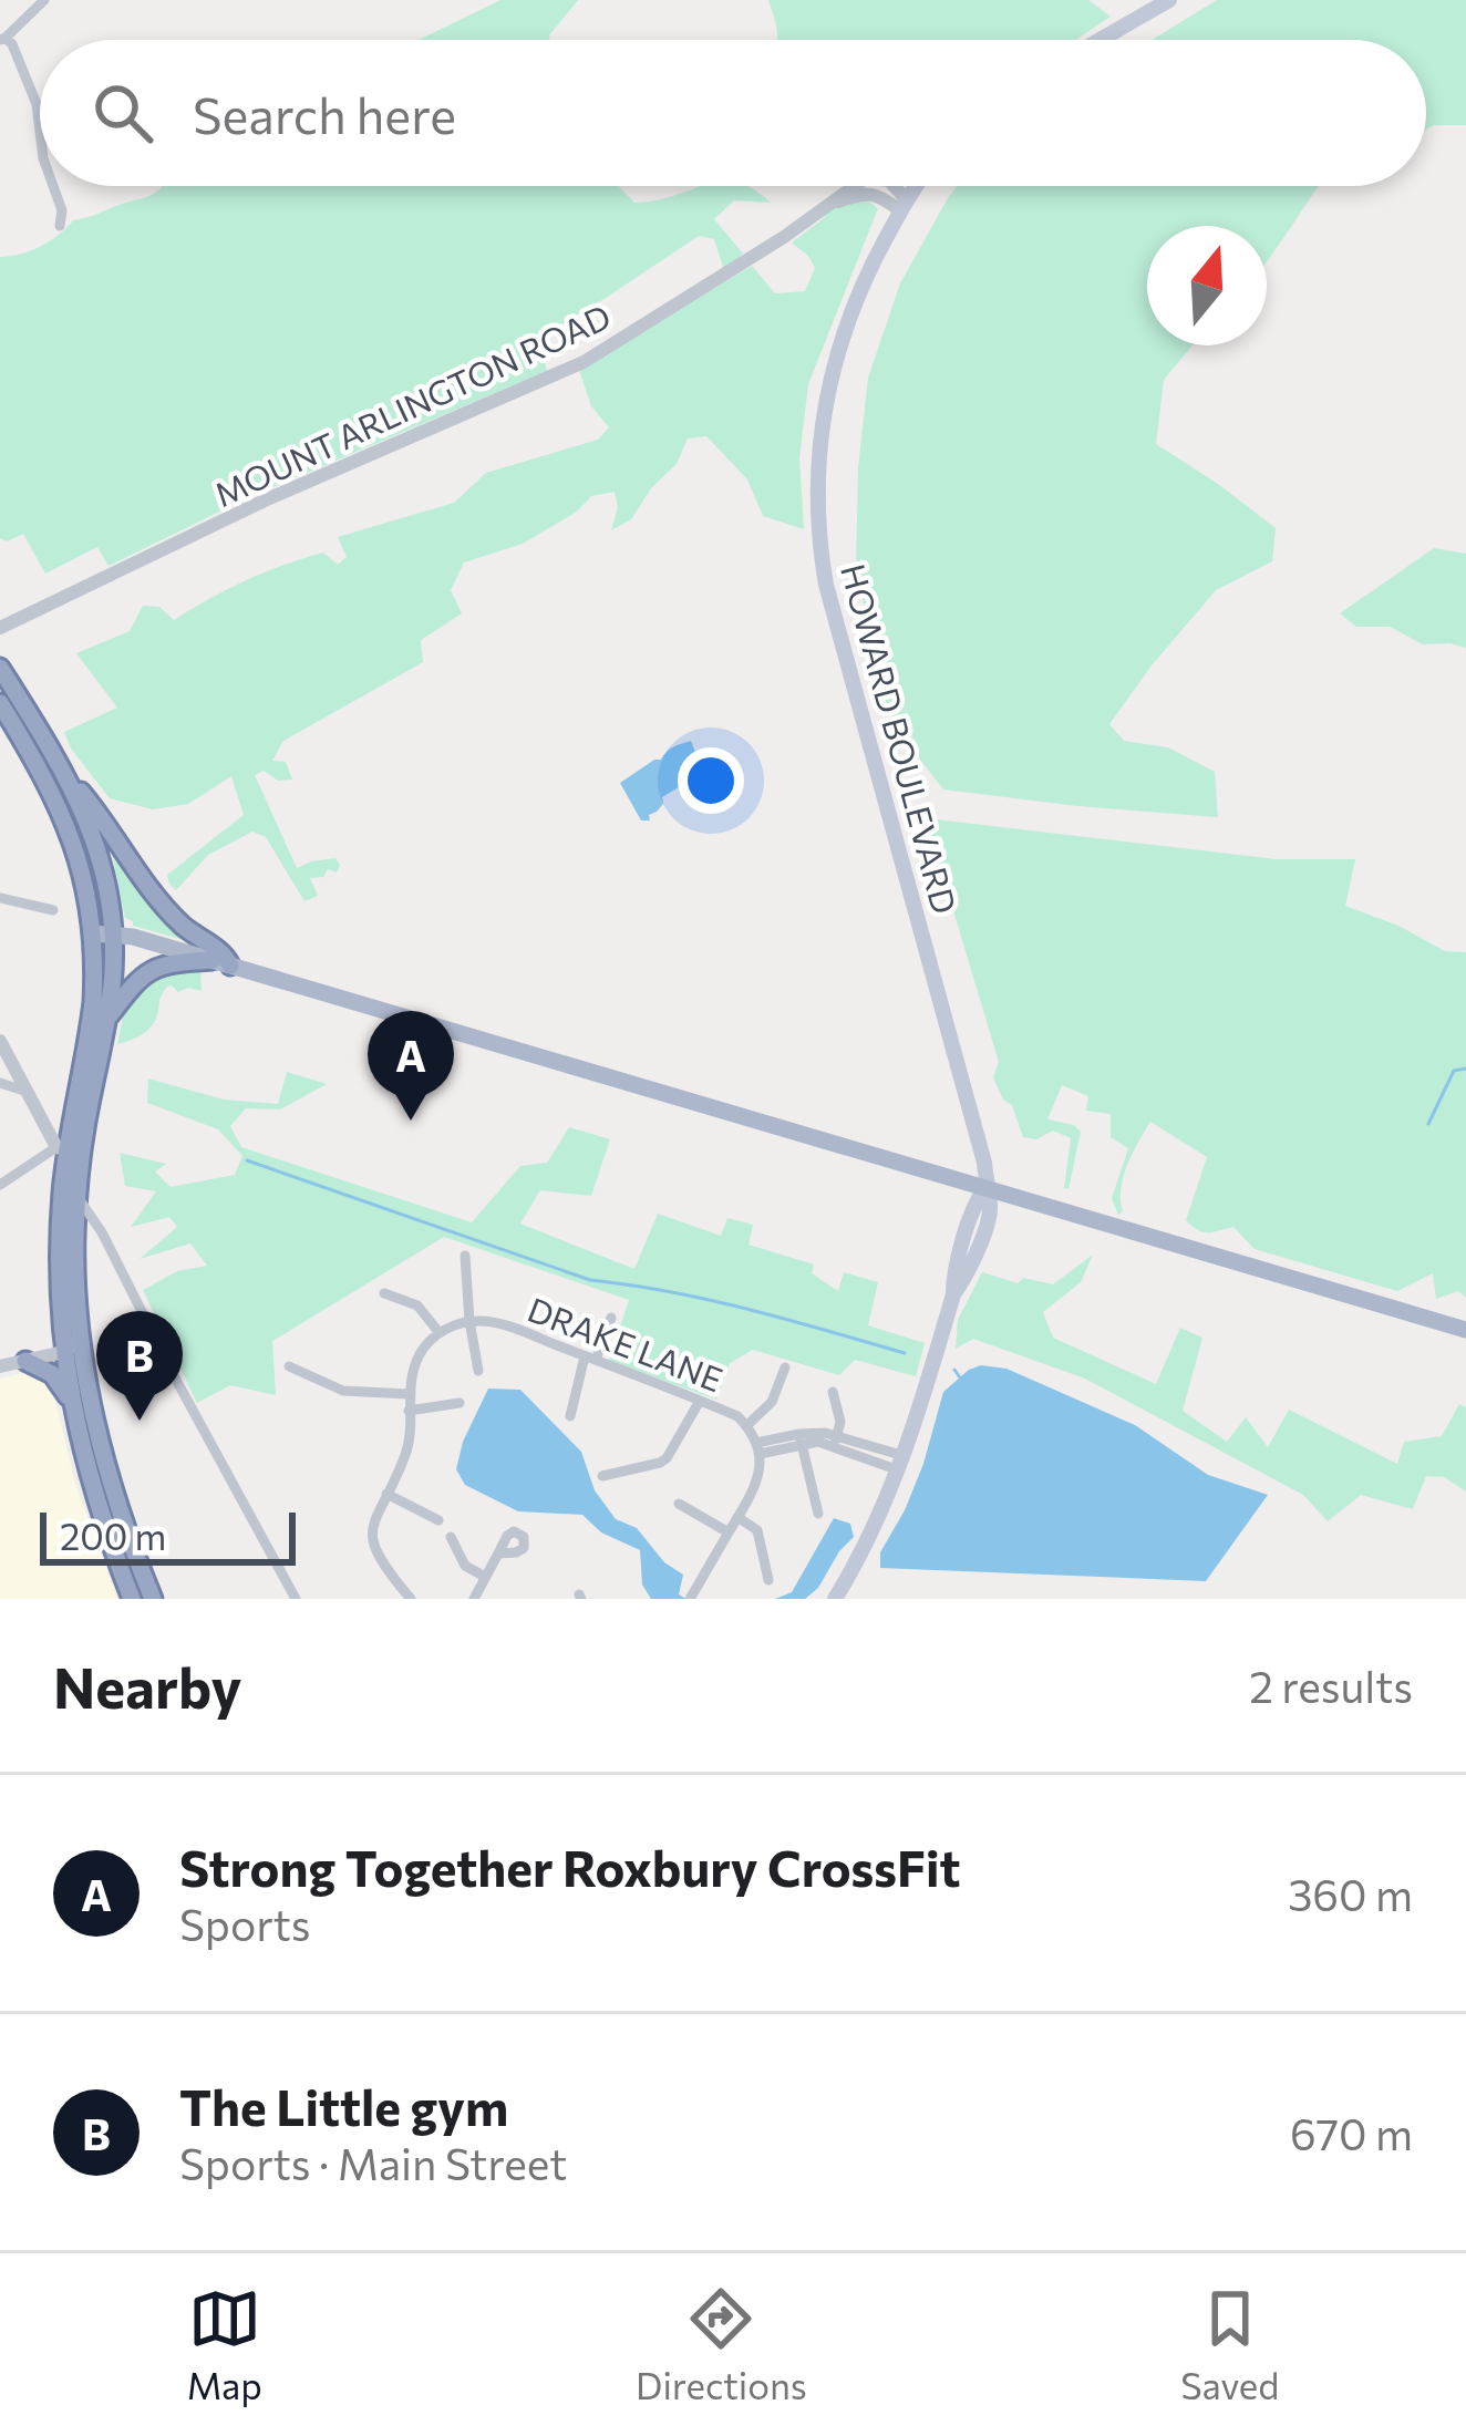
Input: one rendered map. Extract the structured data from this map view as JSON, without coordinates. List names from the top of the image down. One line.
{"streets":{"main road":["HOWARD BOULEVARD"],"street":["MOUNT ARLINGTON ROAD","DRAKE LANE"]},"scale_bar":"200 m","north":"top","page":{"search":"Search here","pins":["A","B"],"scale":"200 m","heading":["Nearby","2 results"],"list":[{"mark":"A","name":"Strong Together Roxbury CrossFit","note":"Sports","value":"360 m"},{"mark":"B","name":"The Little gym","note":"Sports · Main Street","value":"670 m"}],"nav":["Map","Directions","Saved"]}}
